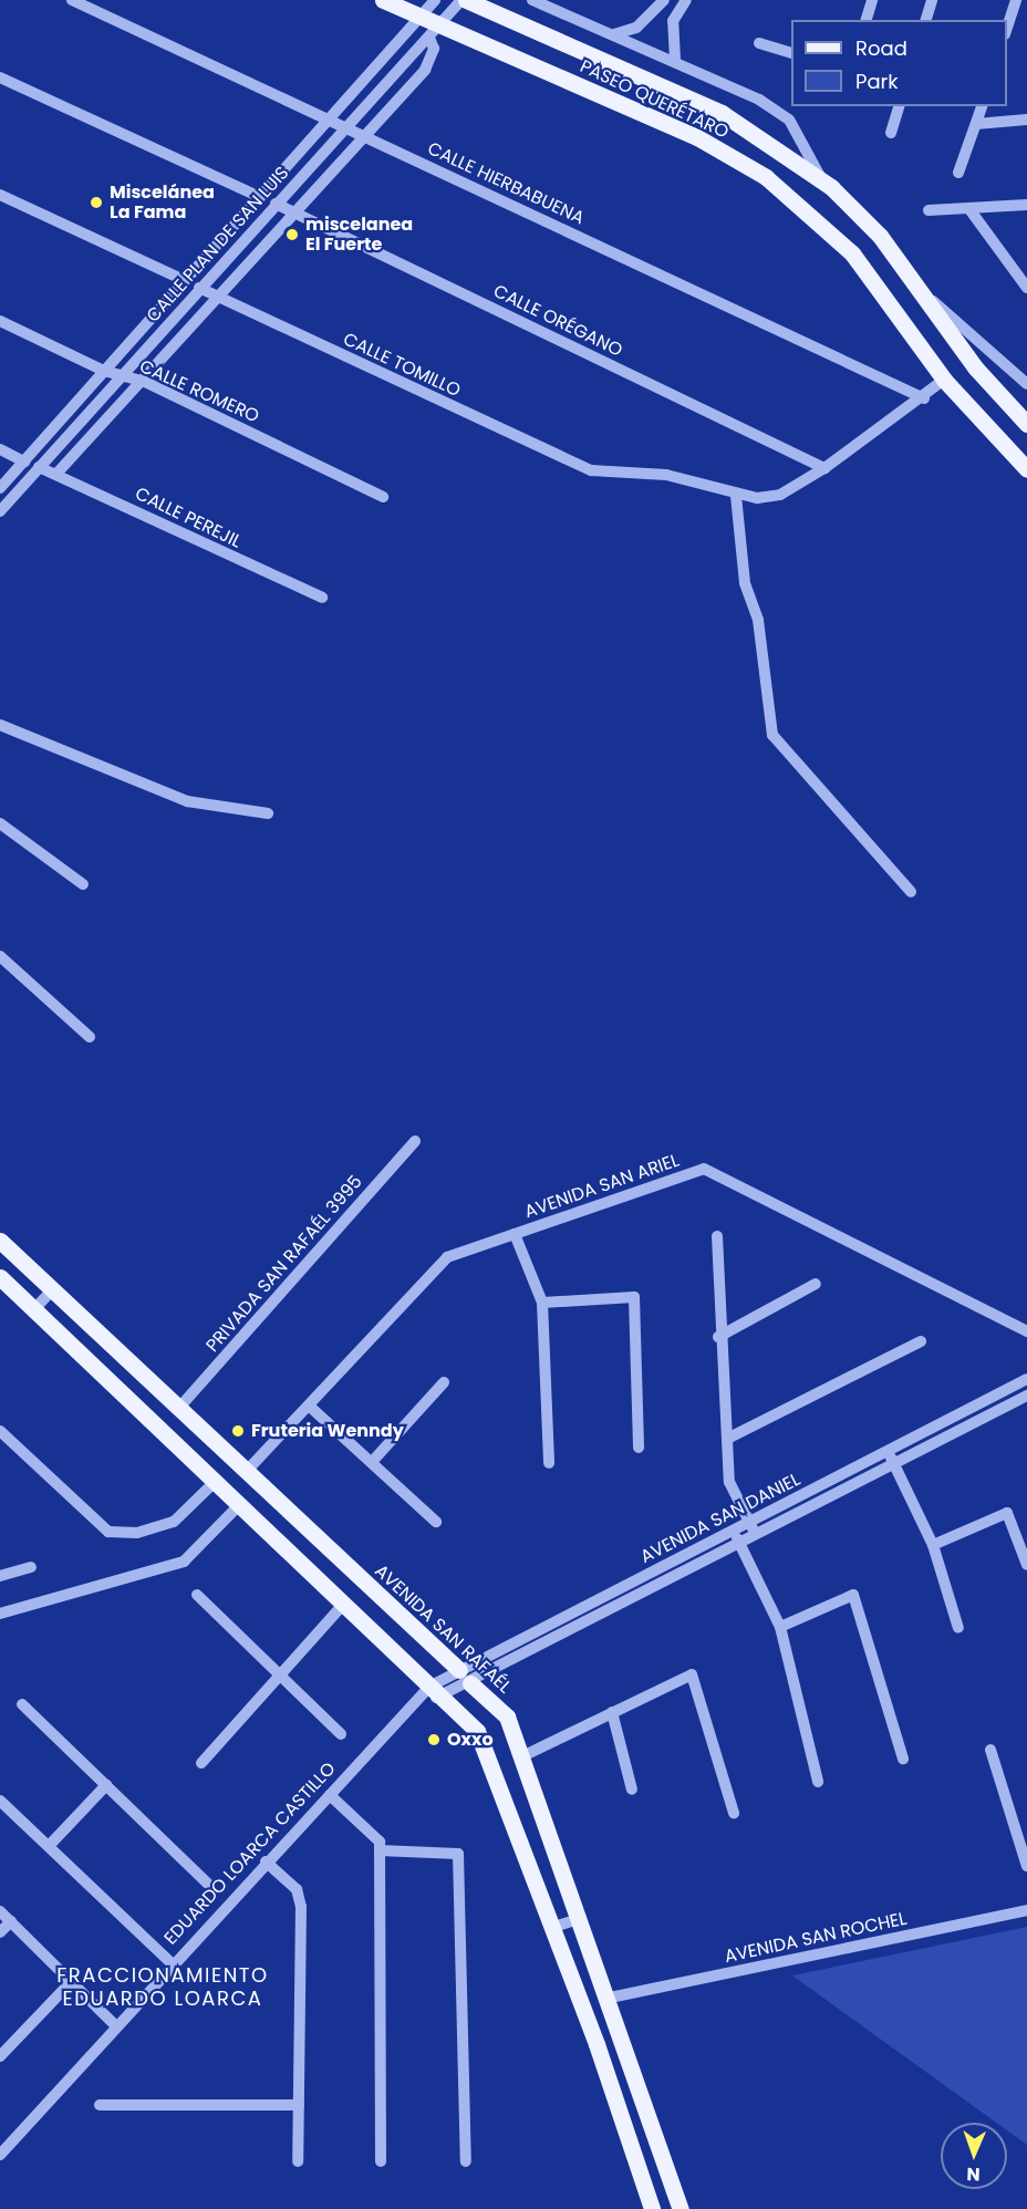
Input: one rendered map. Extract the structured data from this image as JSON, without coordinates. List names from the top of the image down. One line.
{"streets":{"main road":["PASEO QUERÉTARO","AVENIDA SAN RAFAÉL"],"street":["CALLE HIERBABUENA","CALLE PLAN DE SAN LUIS","CALLE ORÉGANO","CALLE TOMILLO","CALLE ROMERO","CALLE PEREJIL","AVENIDA SAN ARIEL","PRIVADA SAN RAFAÉL 3995","AVENIDA SAN DANIEL","EDUARDO LOARCA CASTILLO","AVENIDA SAN ROCHEL"]},"crossings":[["PASEO QUERÉTARO","CALLE PLAN DE SAN LUIS"],["CALLE HIERBABUENA","CALLE PLAN DE SAN LUIS"],["CALLE PLAN DE SAN LUIS","CALLE ORÉGANO"],["CALLE PLAN DE SAN LUIS","CALLE TOMILLO"],["CALLE PLAN DE SAN LUIS","CALLE ROMERO"],["CALLE PLAN DE SAN LUIS","CALLE PEREJIL"],["AVENIDA SAN ARIEL","AVENIDA SAN RAFAÉL"],["PRIVADA SAN RAFAÉL 3995","AVENIDA SAN RAFAÉL"],["AVENIDA SAN DANIEL","AVENIDA SAN RAFAÉL"],["AVENIDA SAN DANIEL","EDUARDO LOARCA CASTILLO"],["AVENIDA SAN RAFAÉL","AVENIDA SAN ROCHEL"]],"districts":["FRACCIONAMIENTO EDUARDO LOARCA"],"places":["Miscelánea La Fama","miscelanea El Fuerte","Fruteria Wenndy","Oxxo"],"legend":["Road","Park"],"north":"bottom"}
